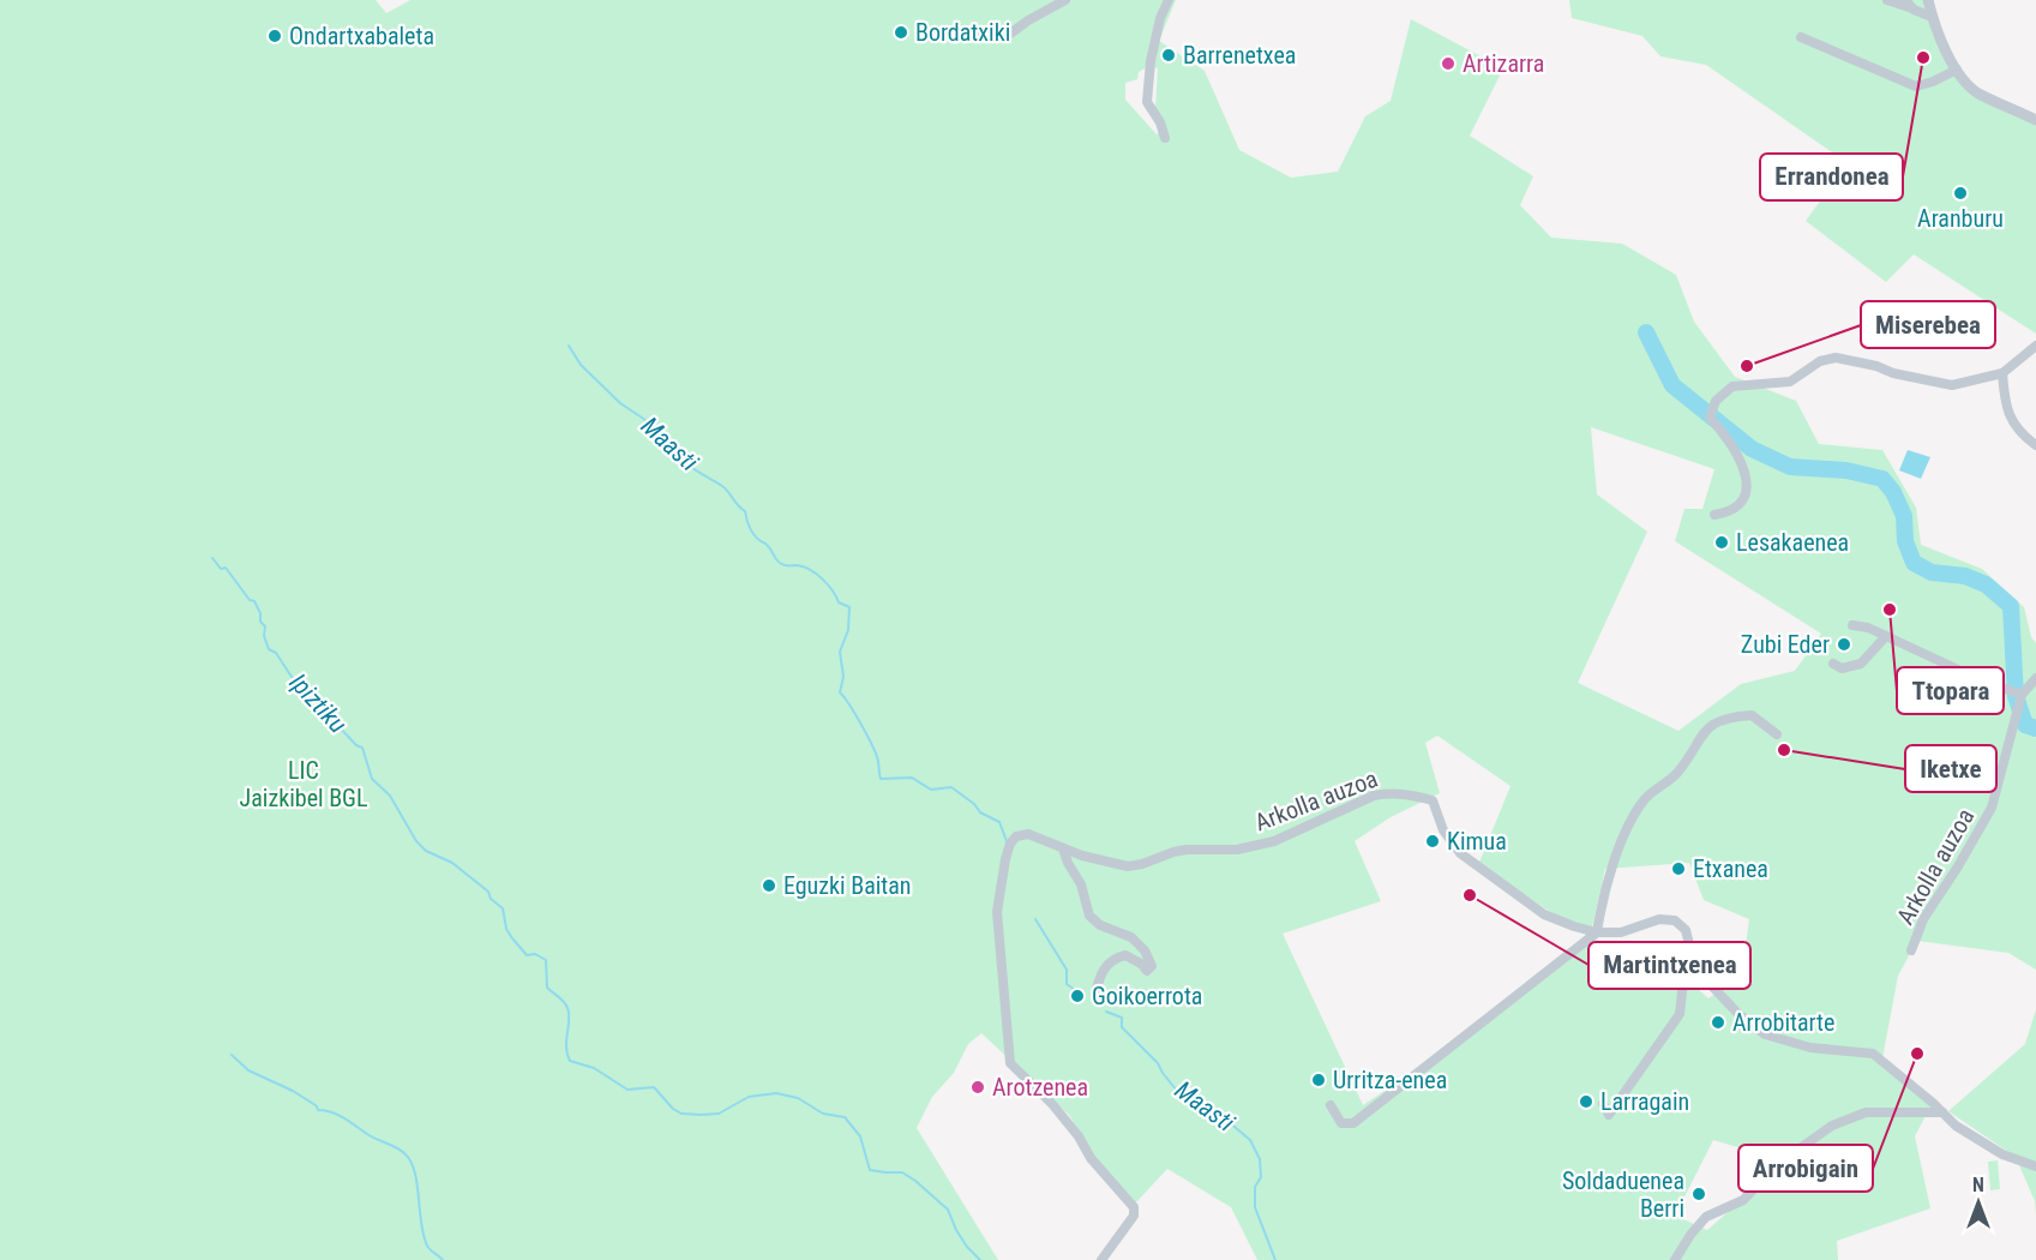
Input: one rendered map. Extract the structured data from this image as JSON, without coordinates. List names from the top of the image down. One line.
{"streets":{"street":["Arkolla auzoa"]},"water":["Maasti","Ipiztiku"],"parks":["LIC Jaizkibel BGL"],"places":["Bordatxiki","Ondartxabaleta","Barrenetxea","Errandonea","Artizarra","Aranburu","Miserebea","Lesakaenea","Ttopara","Zubi Eder","Iketxe","Kimua","Etxanea","Eguzki Baitan","Martintxenea","Goikoerrota","Arrobitarte","Arrobigain","Urritza-enea","Arotzenea","Larragain","Soldaduenea Berri"],"north":"top"}
